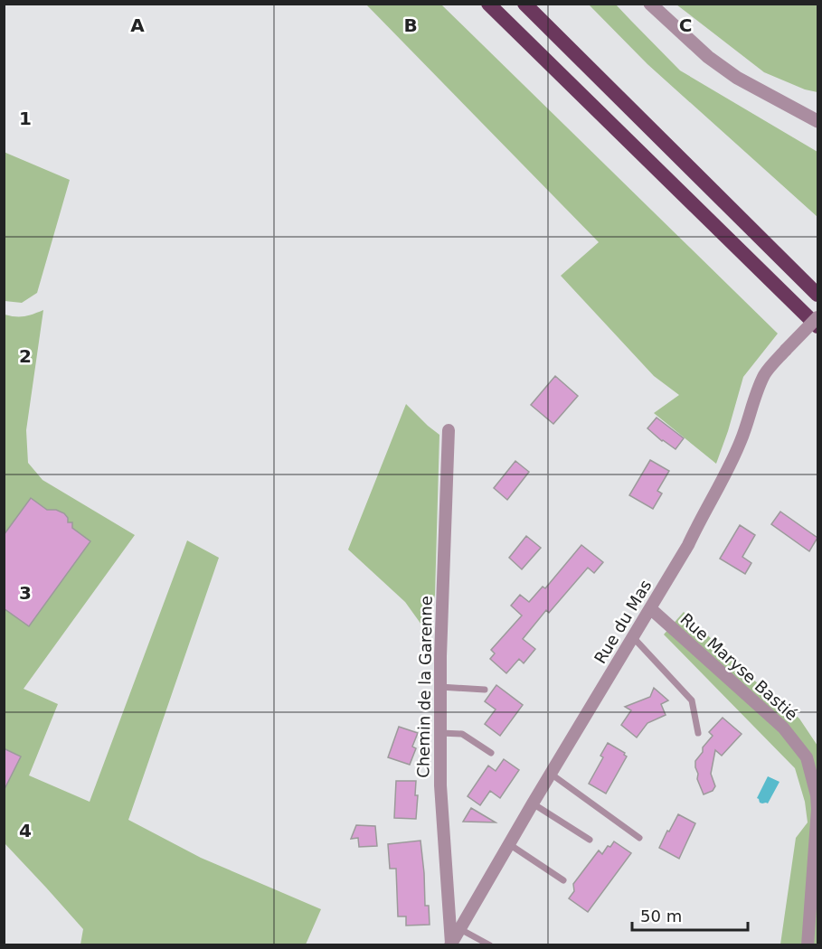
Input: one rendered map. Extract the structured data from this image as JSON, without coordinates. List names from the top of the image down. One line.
{"streets":{"street":["Rue du Mas","Rue Maryse Bastié","Chemin de la Garenne"]},"crossings":[["Rue du Mas","Rue Maryse Bastié"],["Rue du Mas","Chemin de la Garenne"]],"scale_bar":"50 m","grid":{"columns":["A","B","C"],"rows":["1","2","3","4"]}}
